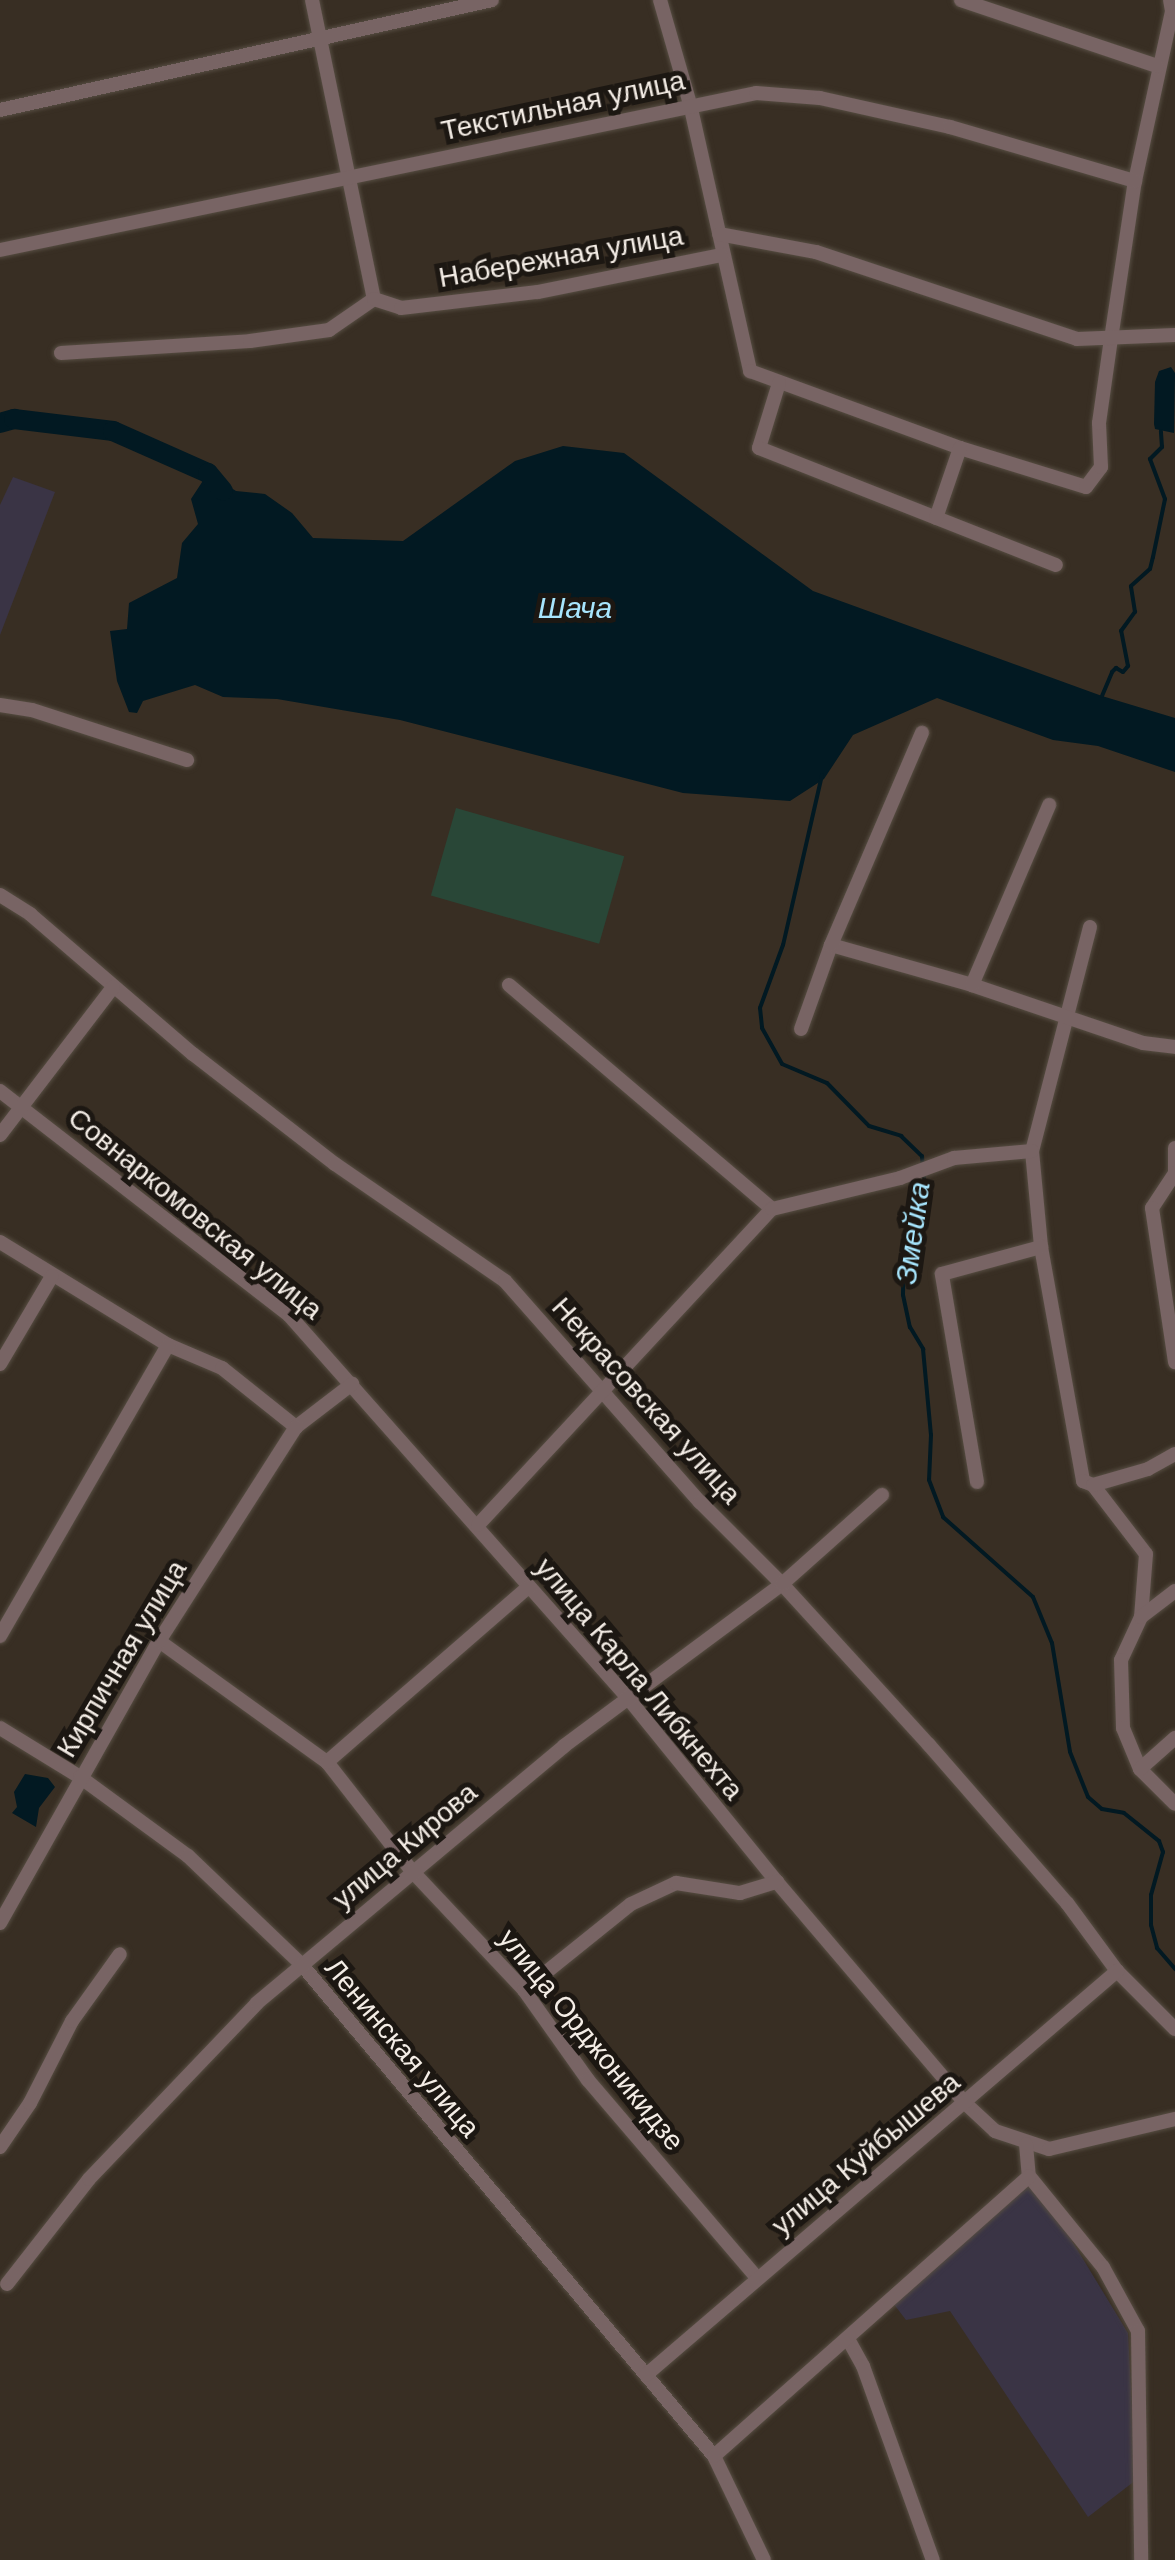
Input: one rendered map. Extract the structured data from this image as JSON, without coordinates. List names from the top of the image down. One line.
{"streets":{"street":["Текстильная улица","Набережная улица","Совнаркомовская улица","Некрасовская улица","Кирпичная улица","улица Карла Либкнехта","улица Кирова","улица Орджоникидзе","Ленинская улица","улица Куйбышева"]},"crossings":[["Совнаркомовская улица","улица Карла Либкнехта"],["Некрасовская улица","улица Кирова"],["Некрасовская улица","улица Куйбышева"],["Кирпичная улица","улица Орджоникидзе"],["Кирпичная улица","Ленинская улица"],["улица Карла Либкнехта","улица Кирова"],["улица Карла Либкнехта","улица Куйбышева"],["улица Кирова","улица Орджоникидзе"],["улица Кирова","Ленинская улица"],["улица Орджоникидзе","улица Куйбышева"],["Ленинская улица","улица Куйбышева"]],"water":["Шача","Змейка"]}
